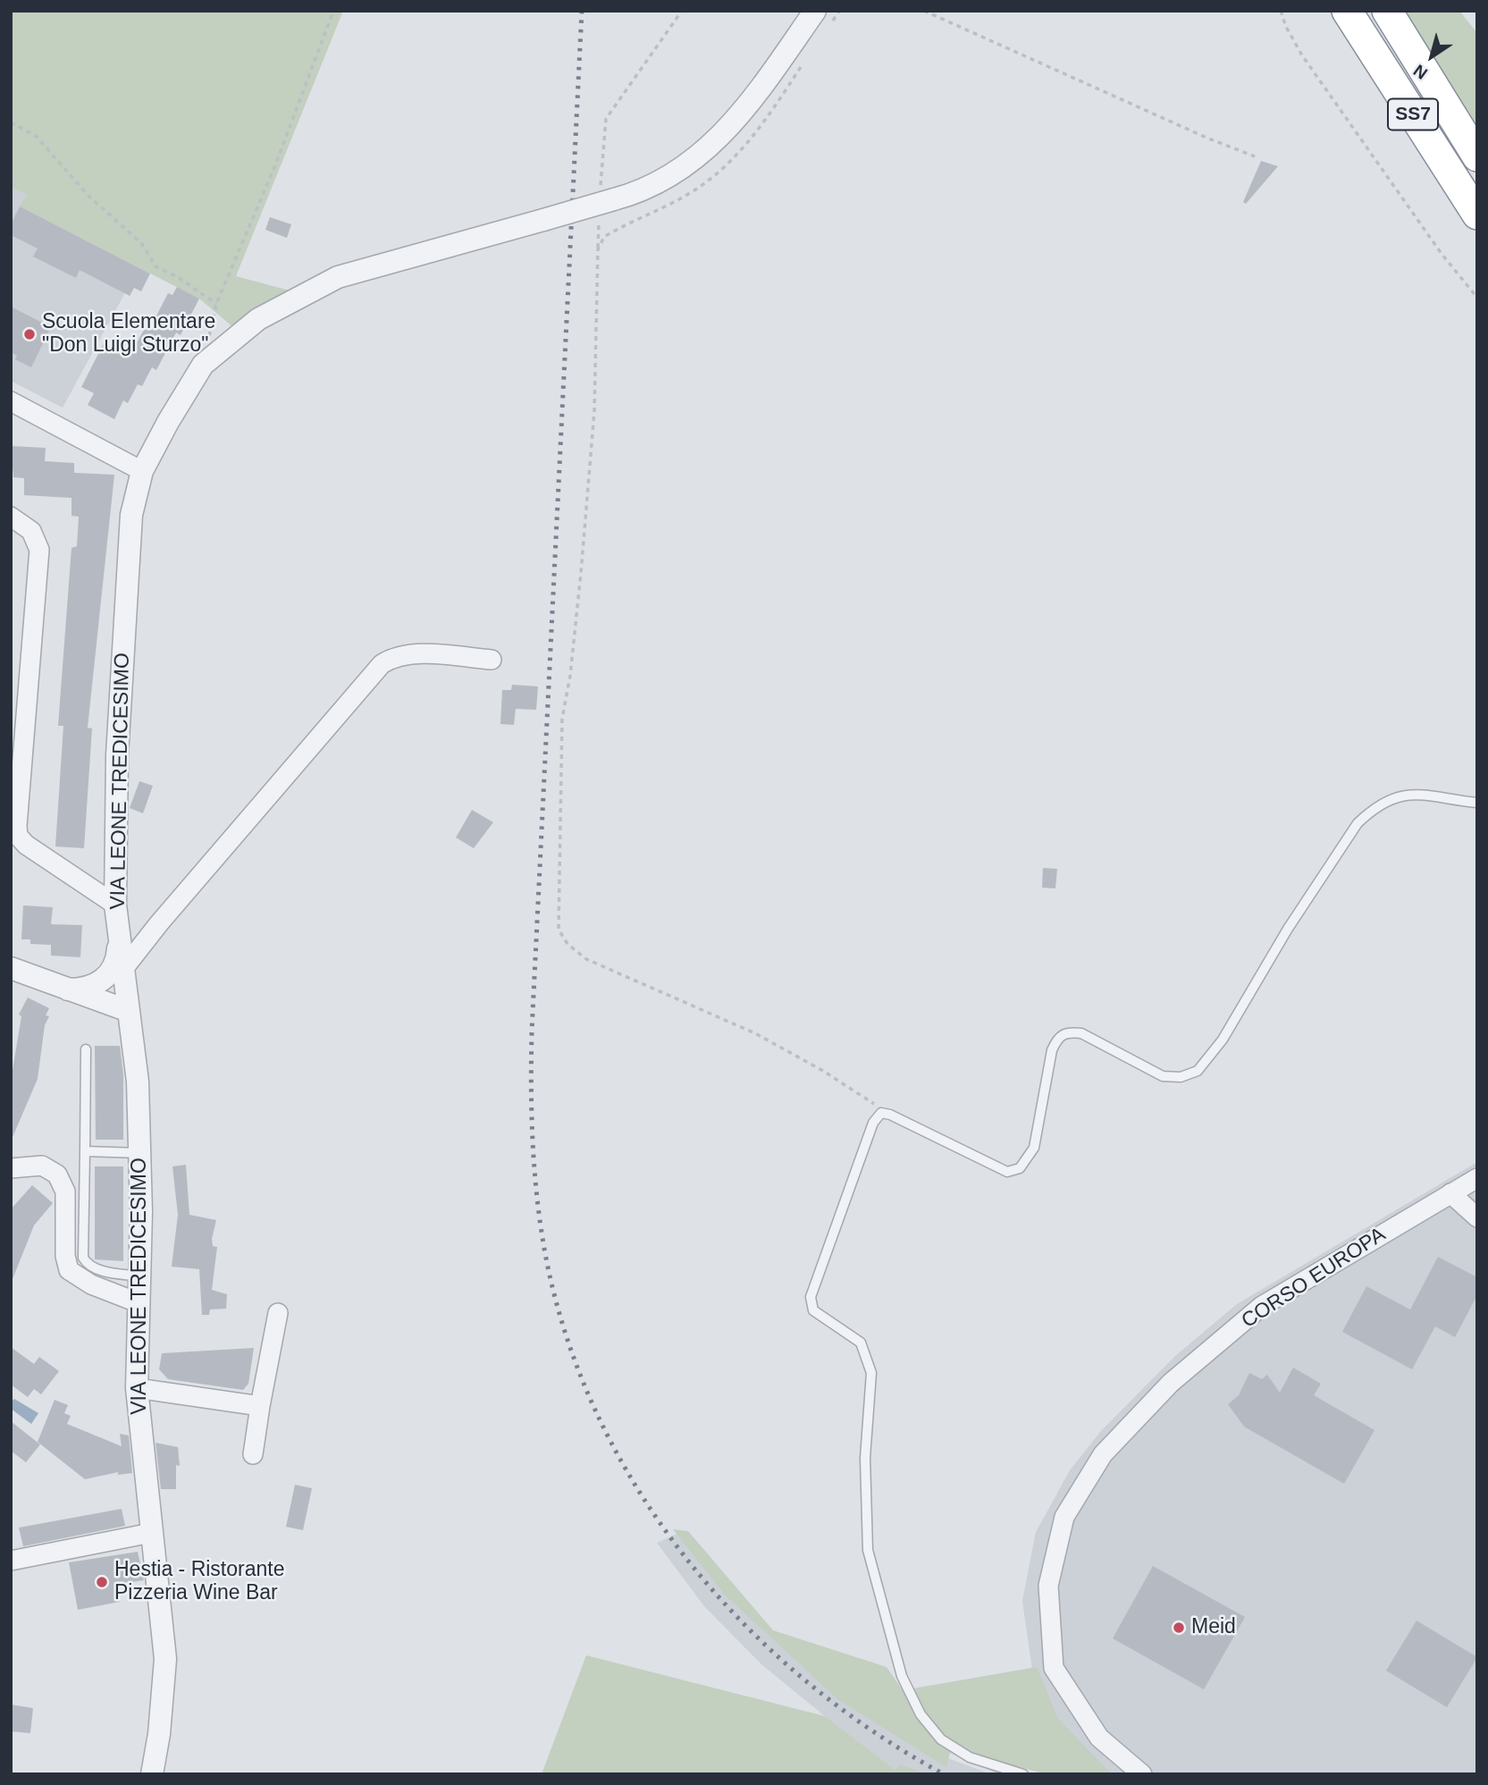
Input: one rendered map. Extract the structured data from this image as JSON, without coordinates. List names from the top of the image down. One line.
{"streets":{"highway":["SS7"],"street":["VIA LEONE TREDICESIMO","CORSO EUROPA"]},"places":["Scuola Elementare \"Don Luigi Sturzo\"","Hestia - Ristorante Pizzeria Wine Bar","Meid"],"north":"bottom left"}
